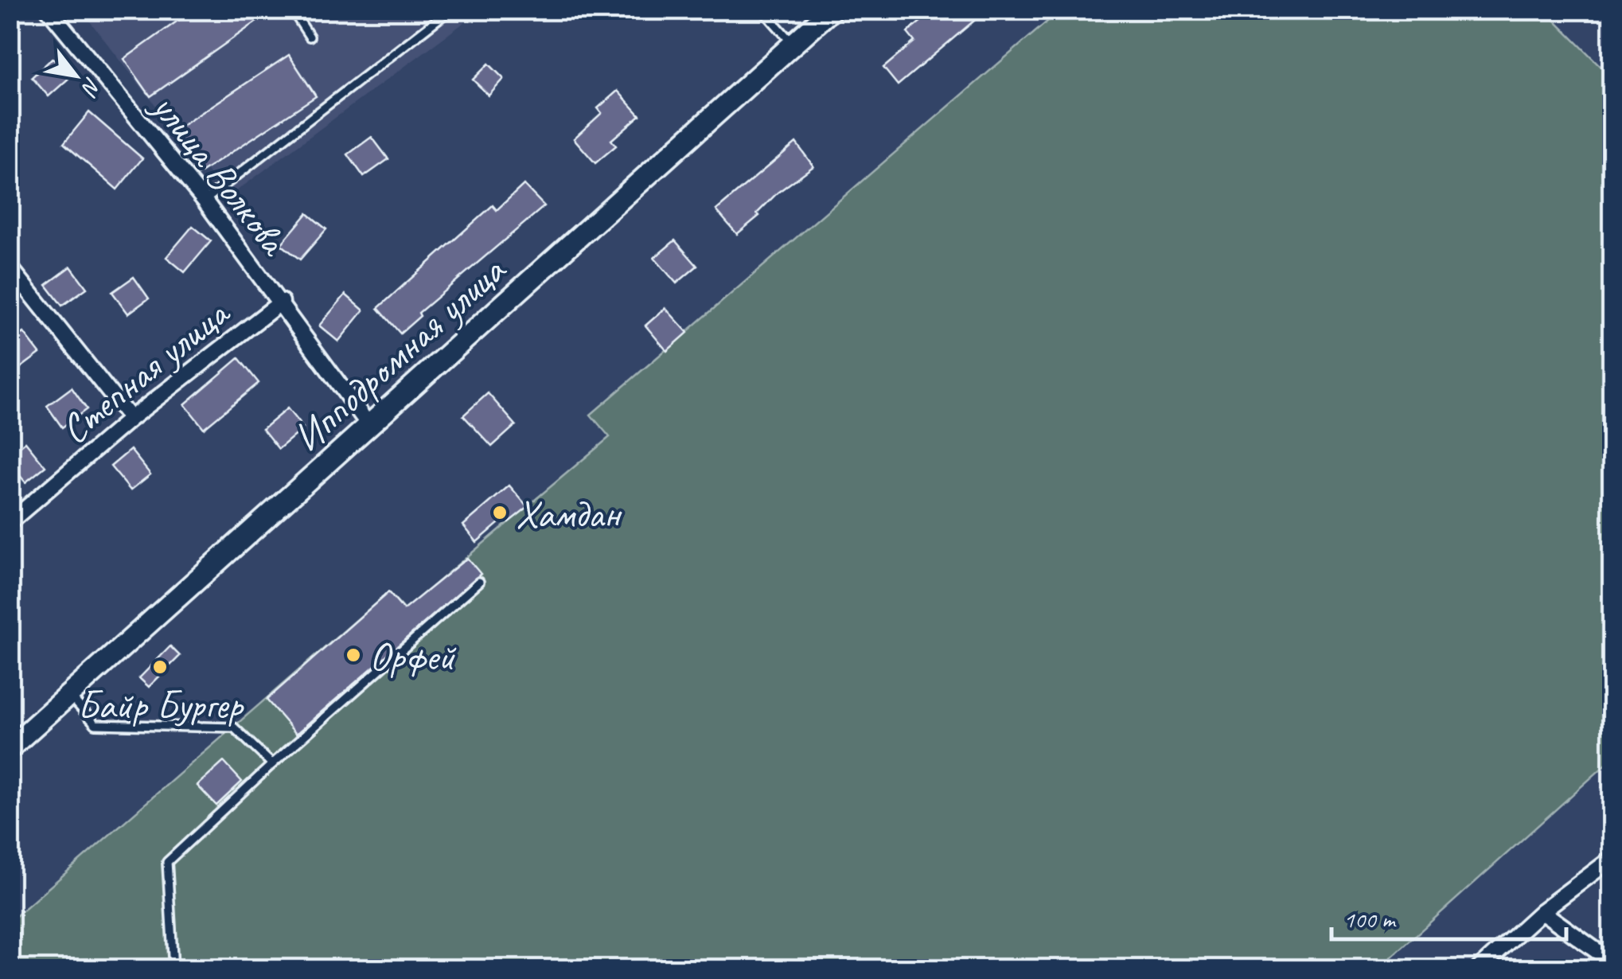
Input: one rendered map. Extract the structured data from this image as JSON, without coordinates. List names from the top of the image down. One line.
{"streets":{"main road":["Ипподромная улица"],"street":["улица Волкова","Степная улица"]},"crossings":[["улица Волкова","Ипподромная улица"],["улица Волкова","Степная улица"]],"places":["Хамдан","Орфей","Байр Бургер"],"scale_bar":"100 m","north":"bottom right"}
